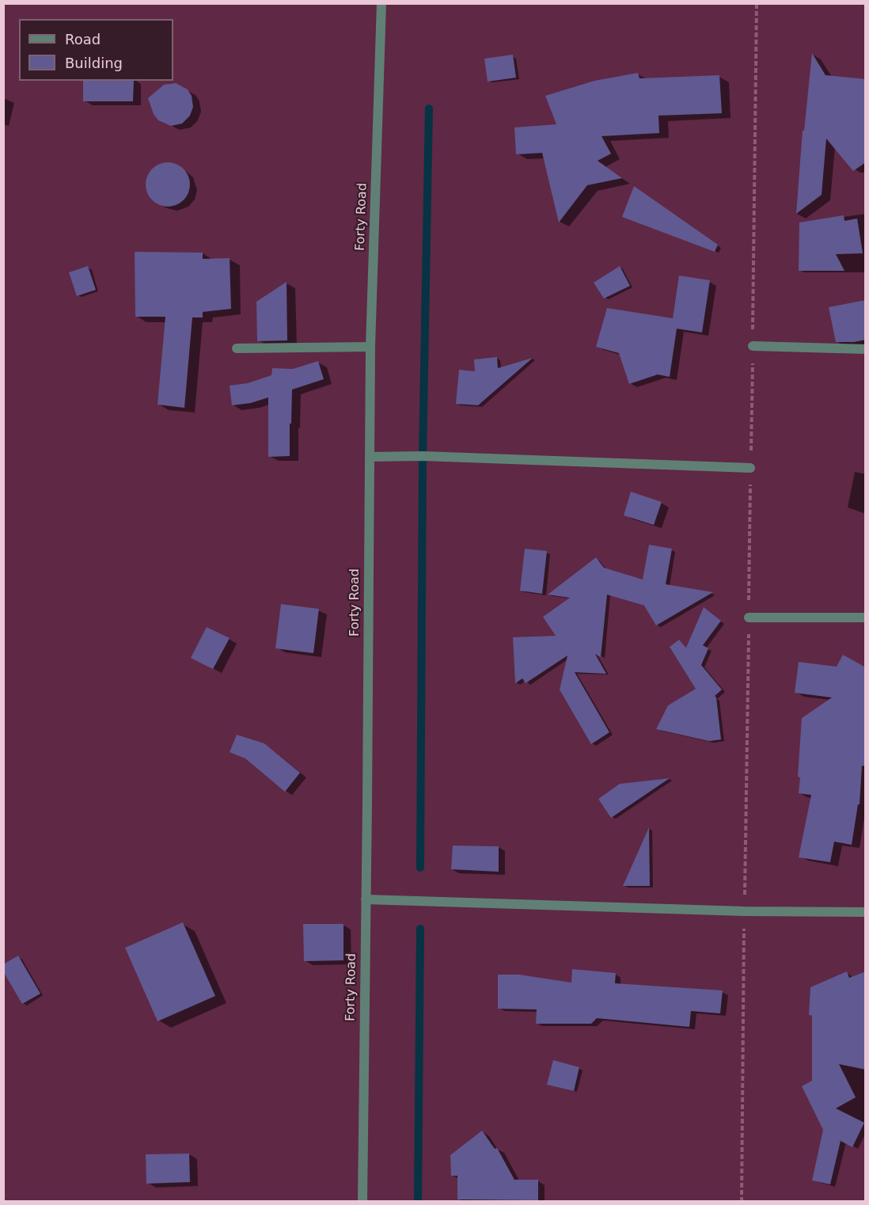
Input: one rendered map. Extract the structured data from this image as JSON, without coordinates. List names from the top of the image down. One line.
{"streets":{"street":["Forty Road"]},"legend":["Road","Building"]}
